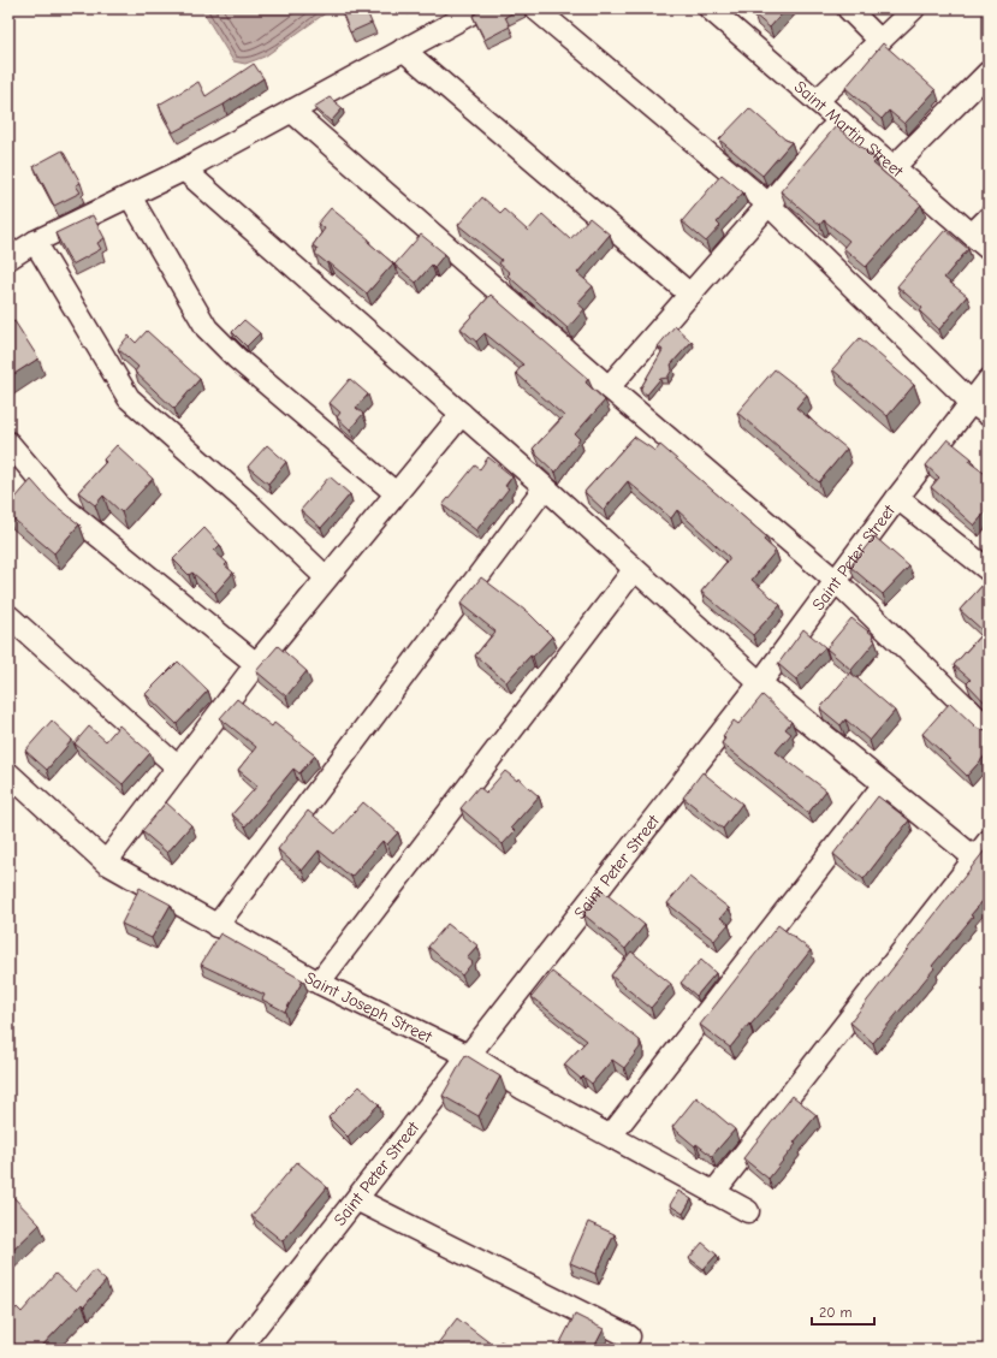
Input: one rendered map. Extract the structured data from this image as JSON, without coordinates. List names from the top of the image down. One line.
{"streets":{"street":["Saint Martin Street","Saint Peter Street","Saint Joseph Street"]},"crossings":[["Saint Peter Street","Saint Joseph Street"]],"scale_bar":"20 m"}
